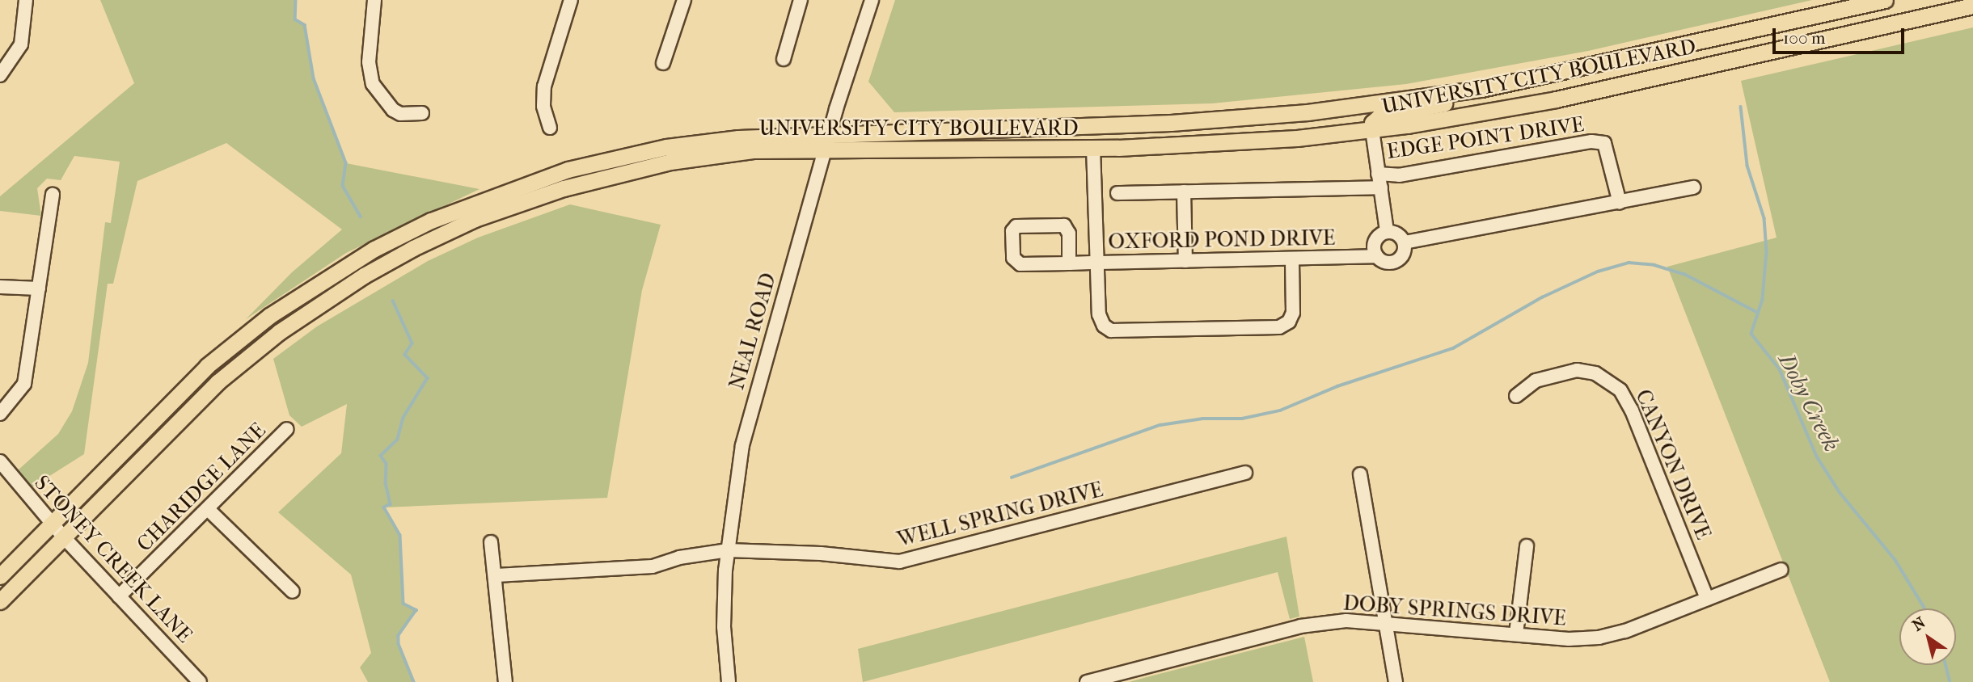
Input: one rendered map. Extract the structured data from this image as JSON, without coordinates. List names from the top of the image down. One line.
{"streets":{"main road":["UNIVERSITY CITY BOULEVARD"],"street":["EDGE POINT DRIVE","OXFORD POND DRIVE","NEAL ROAD","CANYON DRIVE","CHARIDGE LANE","WELL SPRING DRIVE","STONEY CREEK LANE","DOBY SPRINGS DRIVE"]},"crossings":[["UNIVERSITY CITY BOULEVARD","NEAL ROAD"],["UNIVERSITY CITY BOULEVARD","STONEY CREEK LANE"],["NEAL ROAD","WELL SPRING DRIVE"],["CANYON DRIVE","DOBY SPRINGS DRIVE"],["CHARIDGE LANE","STONEY CREEK LANE"]],"water":["Doby Creek"],"scale_bar":"100 m","north":"top left"}
